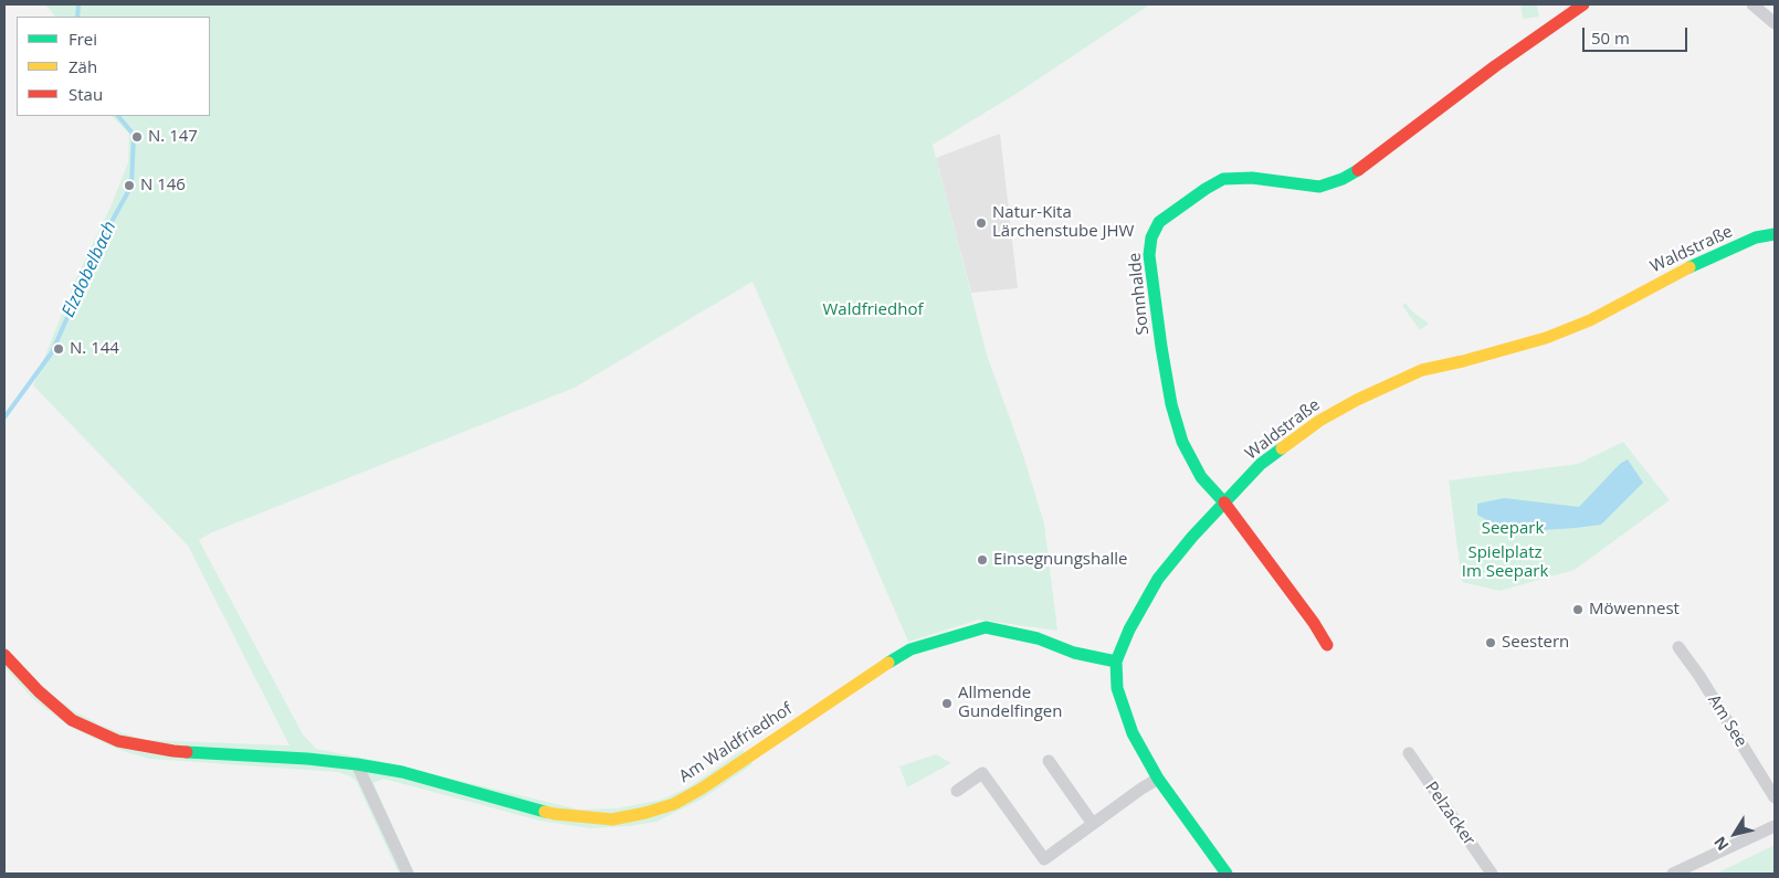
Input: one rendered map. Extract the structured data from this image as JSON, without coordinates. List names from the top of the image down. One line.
{"streets":{"street":["Waldstraße","Sonnhalde","Am See","Am Waldfriedhof","Pelzacker"]},"crossings":[["Waldstraße","Sonnhalde"],["Waldstraße","Am Waldfriedhof"]],"water":["Elzdobelbach"],"parks":["Waldfriedhof","Seepark","Spielplatz Im Seepark"],"places":["N. 147","N 146","Natur-Kita Lärchenstube JHW","N. 144","Einsegnungshalle","Möwennest","Seestern","Allmende Gundelfingen"],"legend":["Frei","Zäh","Stau"],"scale_bar":"50 m","north":"bottom left"}
